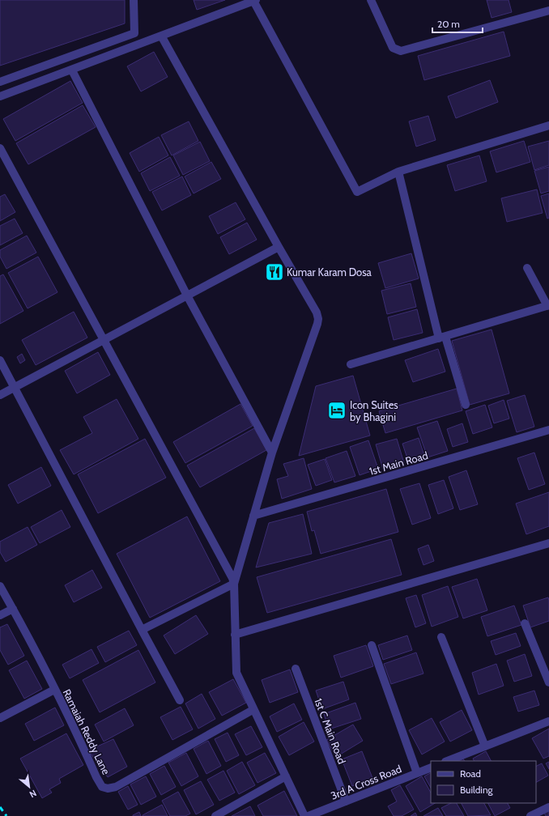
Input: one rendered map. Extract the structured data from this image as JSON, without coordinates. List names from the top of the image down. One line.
{"streets":{"street":["1st Main Road","1st C Main Road","Ramaiah Reddy Lane","3rd A Cross Road"]},"crossings":[["1st C Main Road","3rd A Cross Road"]],"places":{"restaurant":["Kumar Karam Dosa"],"hotel":["Icon Suites by Bhagini"]},"legend":["Road","Building"],"scale_bar":"20 m","north":"bottom right"}
